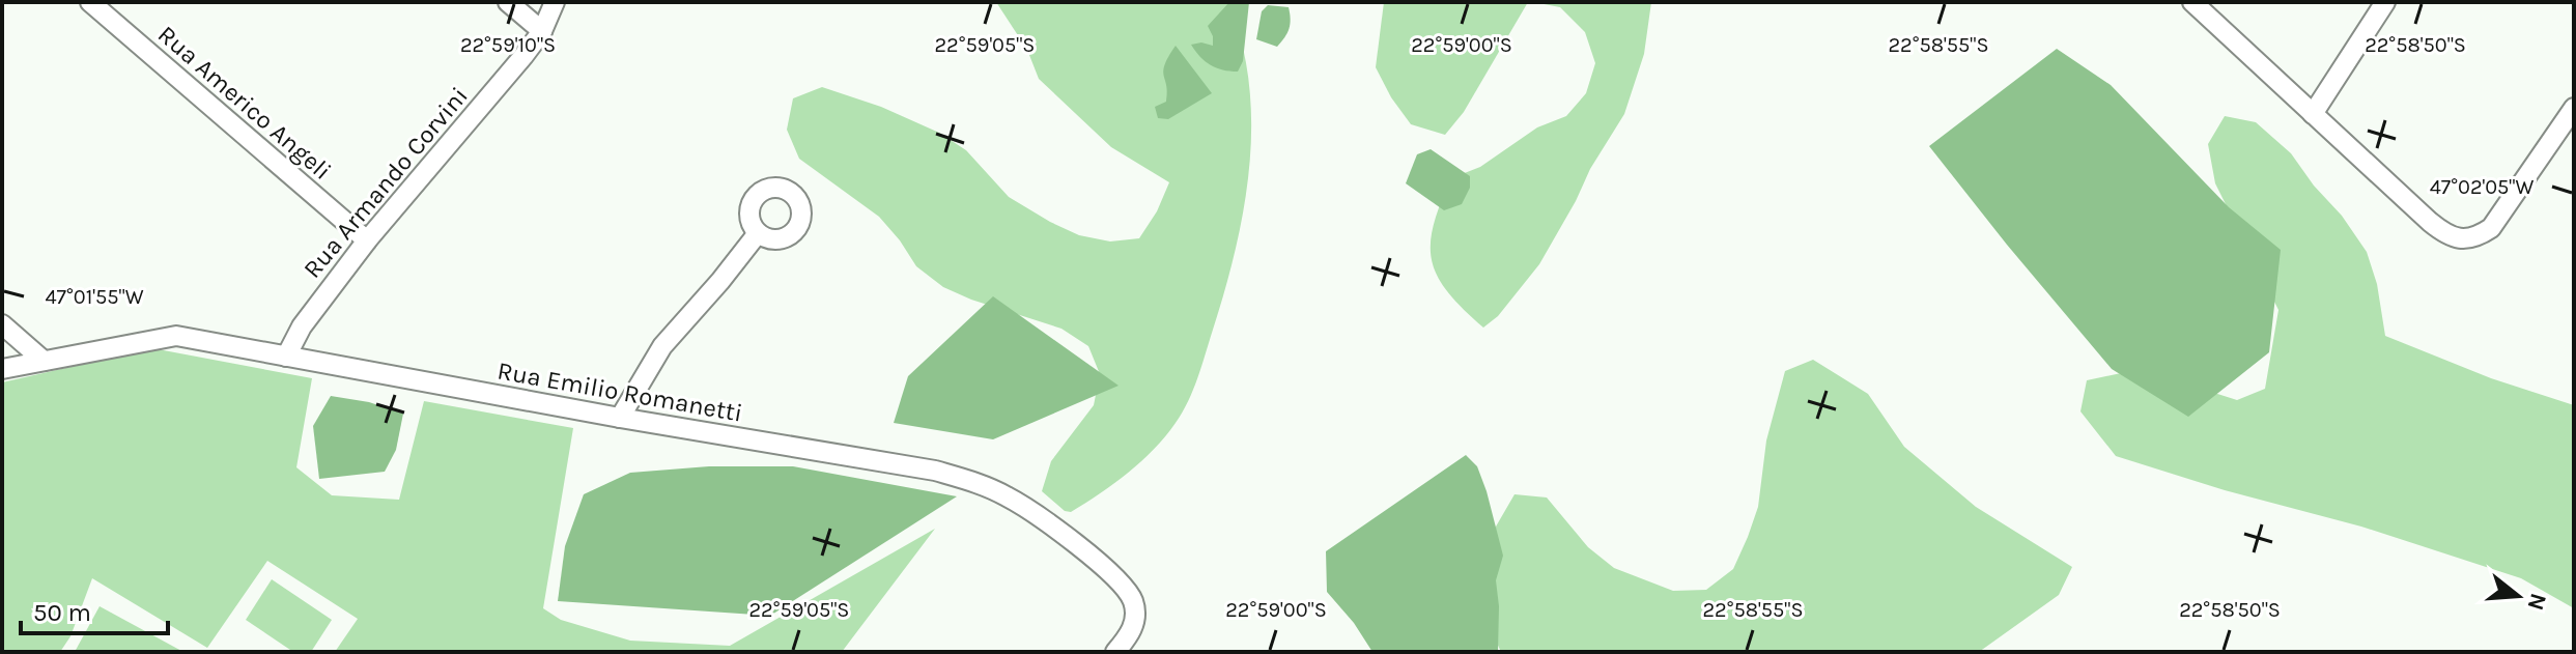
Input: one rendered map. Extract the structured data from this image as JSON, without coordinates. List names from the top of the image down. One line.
{"streets":{"street":["Rua Americo Angeli","Rua Armando Corvini","Rua Emilio Romanetti"]},"crossings":[["Rua Americo Angeli","Rua Armando Corvini"],["Rua Armando Corvini","Rua Emilio Romanetti"]],"scale_bar":"50 m","north":"right","coordinates":["22°59'10\"S","22°59'05\"S","22°59'00\"S","22°58'55\"S","22°58'50\"S","47°02'05\"W","47°01'55\"W"]}
